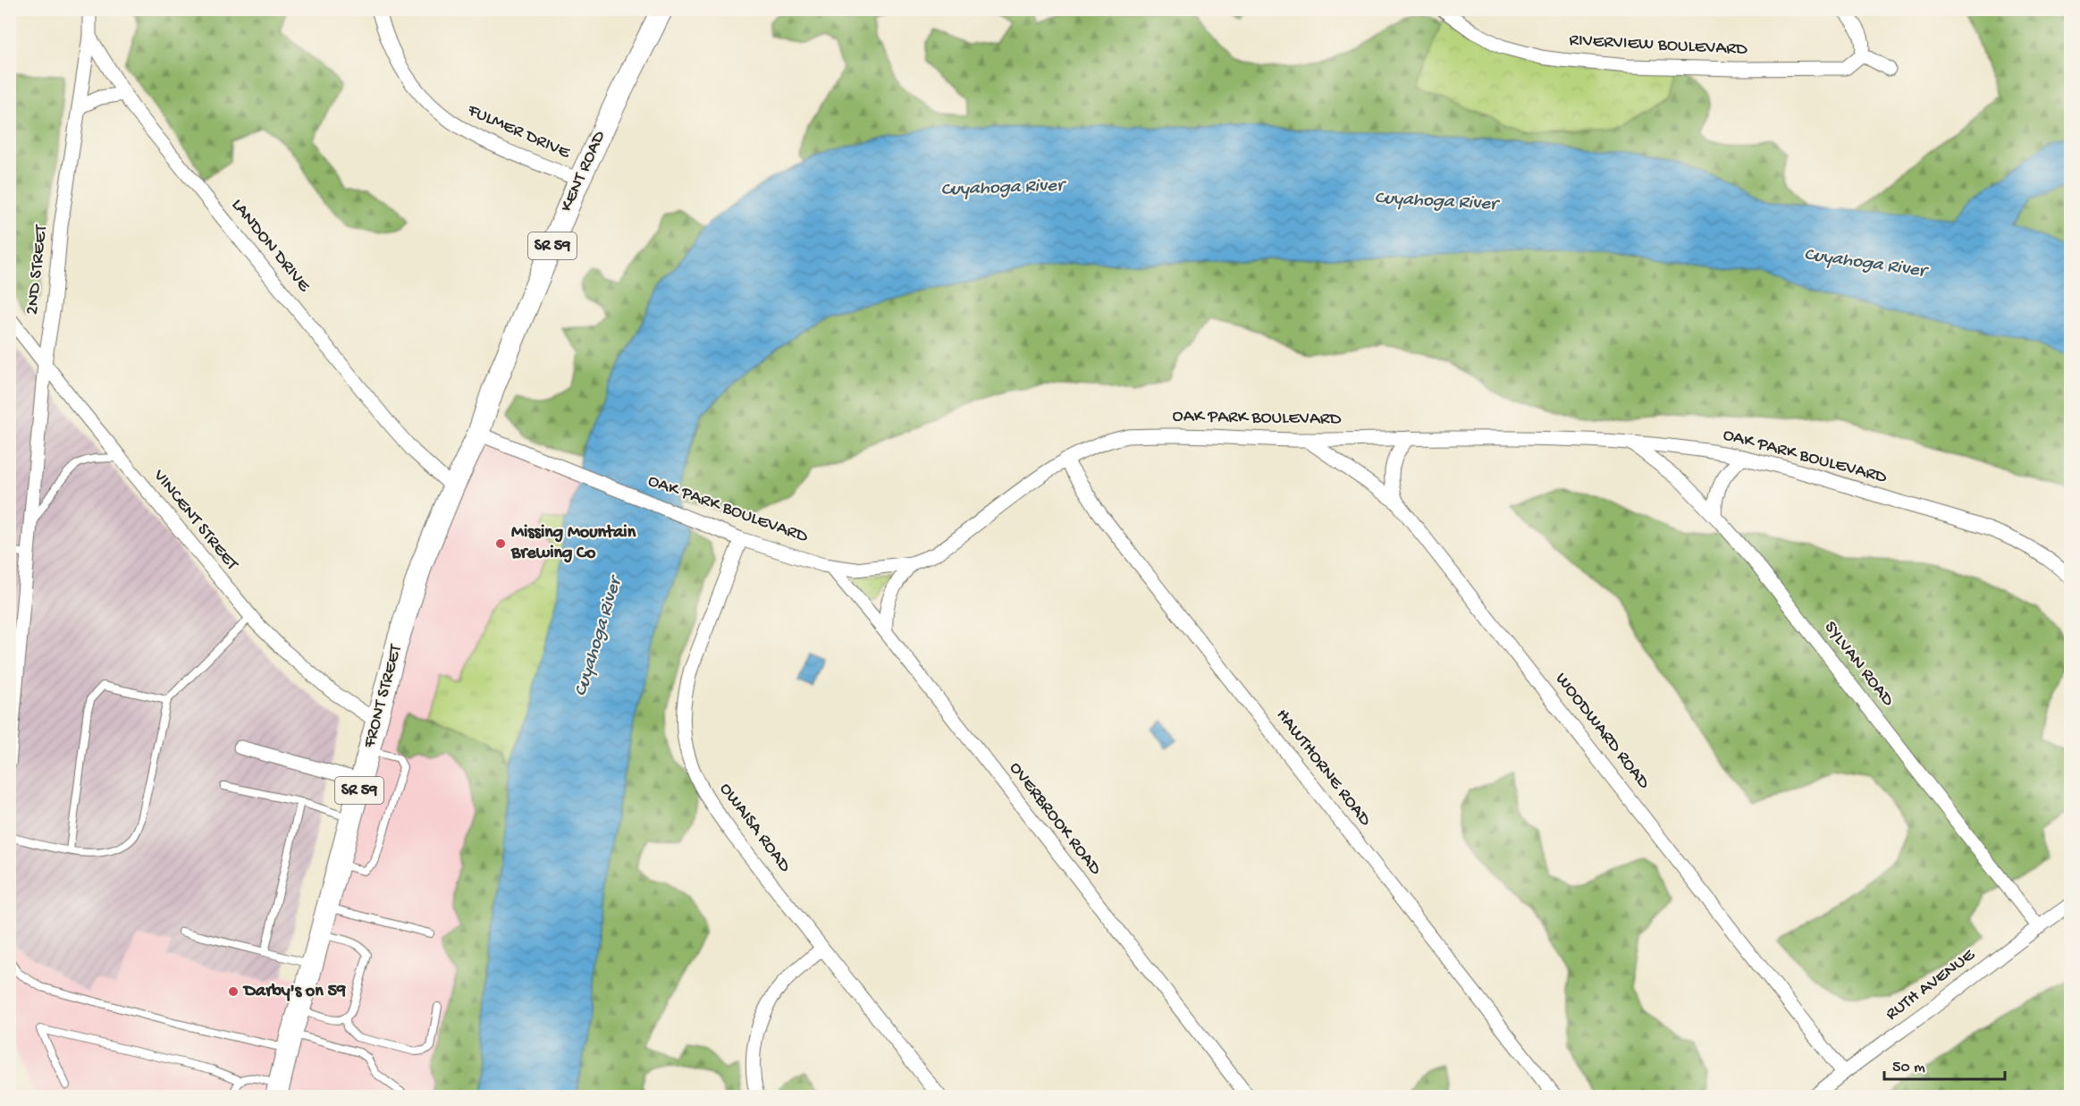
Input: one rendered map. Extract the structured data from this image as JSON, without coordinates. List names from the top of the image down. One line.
{"streets":{"main road":["KENT ROAD","SR 59","FRONT STREET"],"street":["RIVERVIEW BOULEVARD","FULMER DRIVE","LANDON DRIVE","2ND STREET","OAK PARK BOULEVARD","VINCENT STREET","SYLVAN ROAD","WOODWARD ROAD","HAWTHORNE ROAD","OVERBROOK ROAD","OWAISA ROAD","RUTH AVENUE"]},"crossings":[["FULMER DRIVE","KENT ROAD"],["KENT ROAD","LANDON DRIVE"],["KENT ROAD","OAK PARK BOULEVARD"],["KENT ROAD","FRONT STREET"],["LANDON DRIVE","2ND STREET"],["LANDON DRIVE","FRONT STREET"],["2ND STREET","VINCENT STREET"],["OAK PARK BOULEVARD","SYLVAN ROAD"],["OAK PARK BOULEVARD","WOODWARD ROAD"],["OAK PARK BOULEVARD","HAWTHORNE ROAD"],["OAK PARK BOULEVARD","OVERBROOK ROAD"],["OAK PARK BOULEVARD","OWAISA ROAD"],["VINCENT STREET","FRONT STREET"],["SYLVAN ROAD","RUTH AVENUE"],["WOODWARD ROAD","RUTH AVENUE"]],"water":["Cuyahoga River"],"places":["Missing Mountain Brewing Co","Darby's on 59"],"scale_bar":"50 m"}
